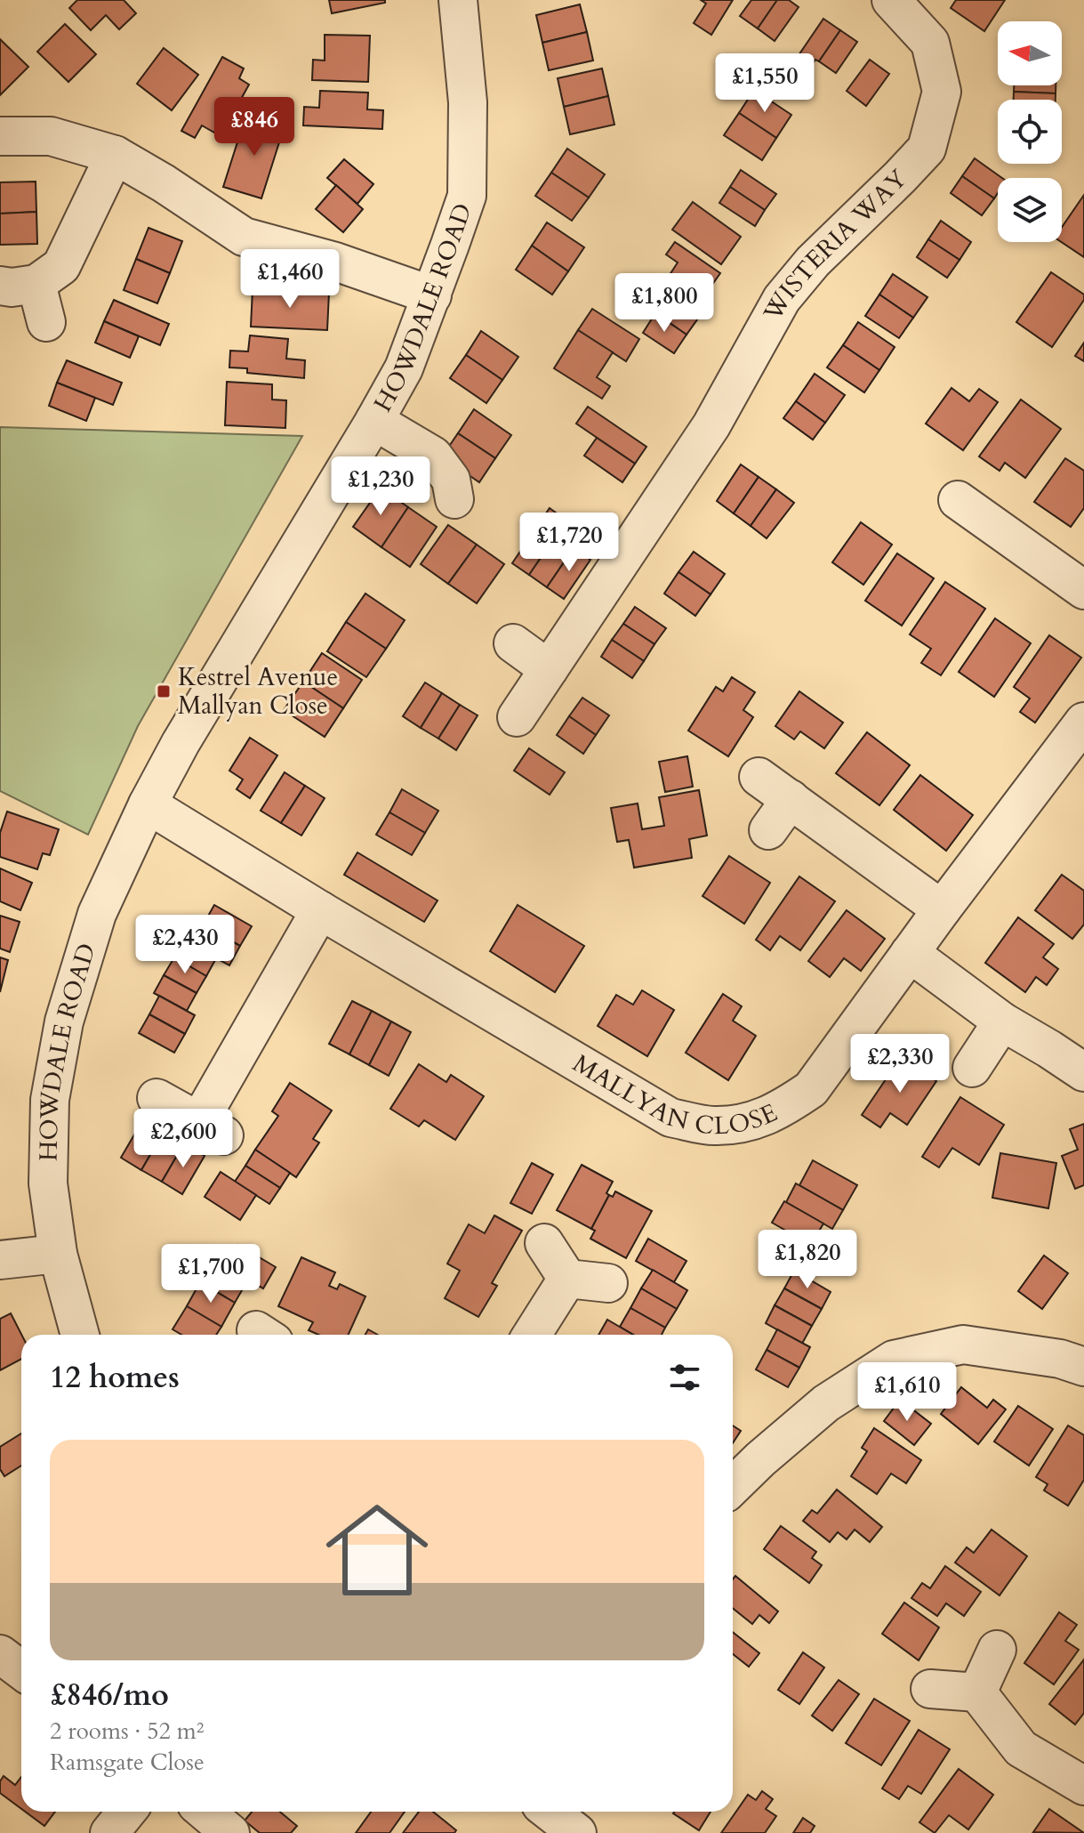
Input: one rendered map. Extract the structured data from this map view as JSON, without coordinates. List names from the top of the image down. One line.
{"streets":{"street":["WISTERIA WAY","HOWDALE ROAD","MALLYAN CLOSE"]},"crossings":[["HOWDALE ROAD","MALLYAN CLOSE"]],"places":{"transit":["Kestrel Avenue Mallyan Close"]},"north":"left","page":{"price":["£1,550","£846","£1,460","£1,800","£1,230","£1,720","£2,430","£2,330","£2,600","£1,820","£1,700","£1,610"],"heading":"12 homes","list":[{"name":"£846/mo","note":"2 rooms · 52 m² · Ramsgate Close"}]}}
